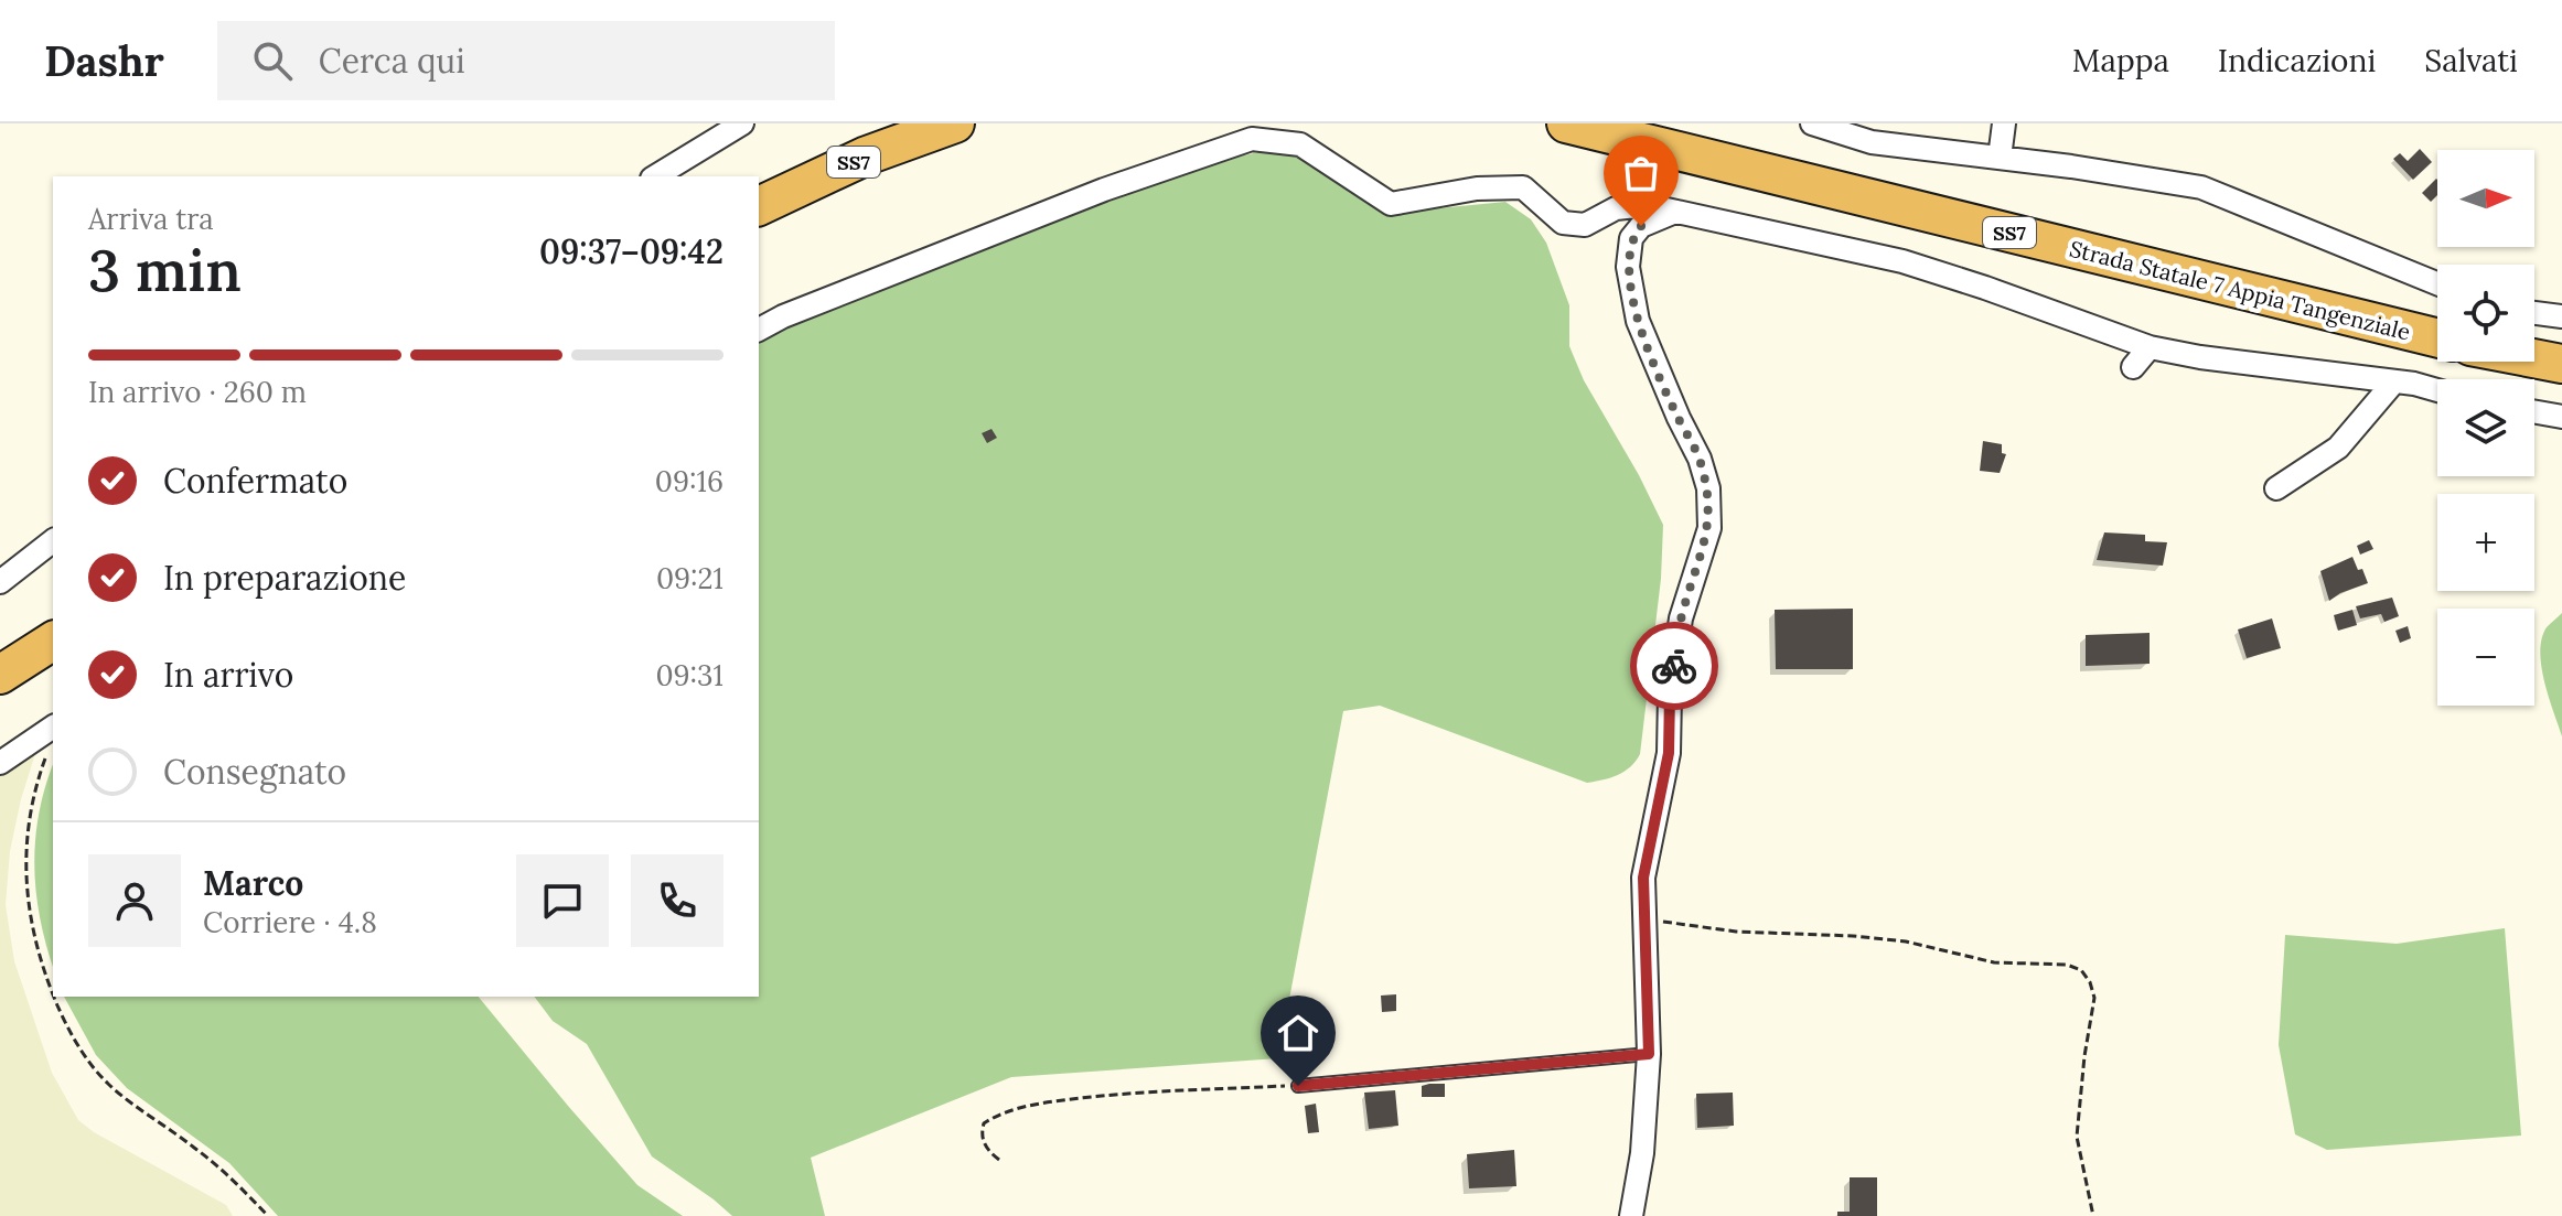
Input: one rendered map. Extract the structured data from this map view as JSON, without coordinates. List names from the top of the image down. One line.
{"streets":{"highway":["SS7","Strada Statale 7 Appia Tangenziale"]},"north":"right","page":{"header":"Dashr","search":"Cerca qui","nav":["Mappa","Indicazioni","Salvati"],"map_buttons":["+","−"],"heading":["3 min","Arriva tra","09:37–09:42"],"panel":["Marco","Corriere · 4.8"],"bar":"In arrivo · 260 m","list":[["Confermato","09:16"],["In preparazione","09:21"],["In arrivo","09:31"],"Consegnato"]}}
